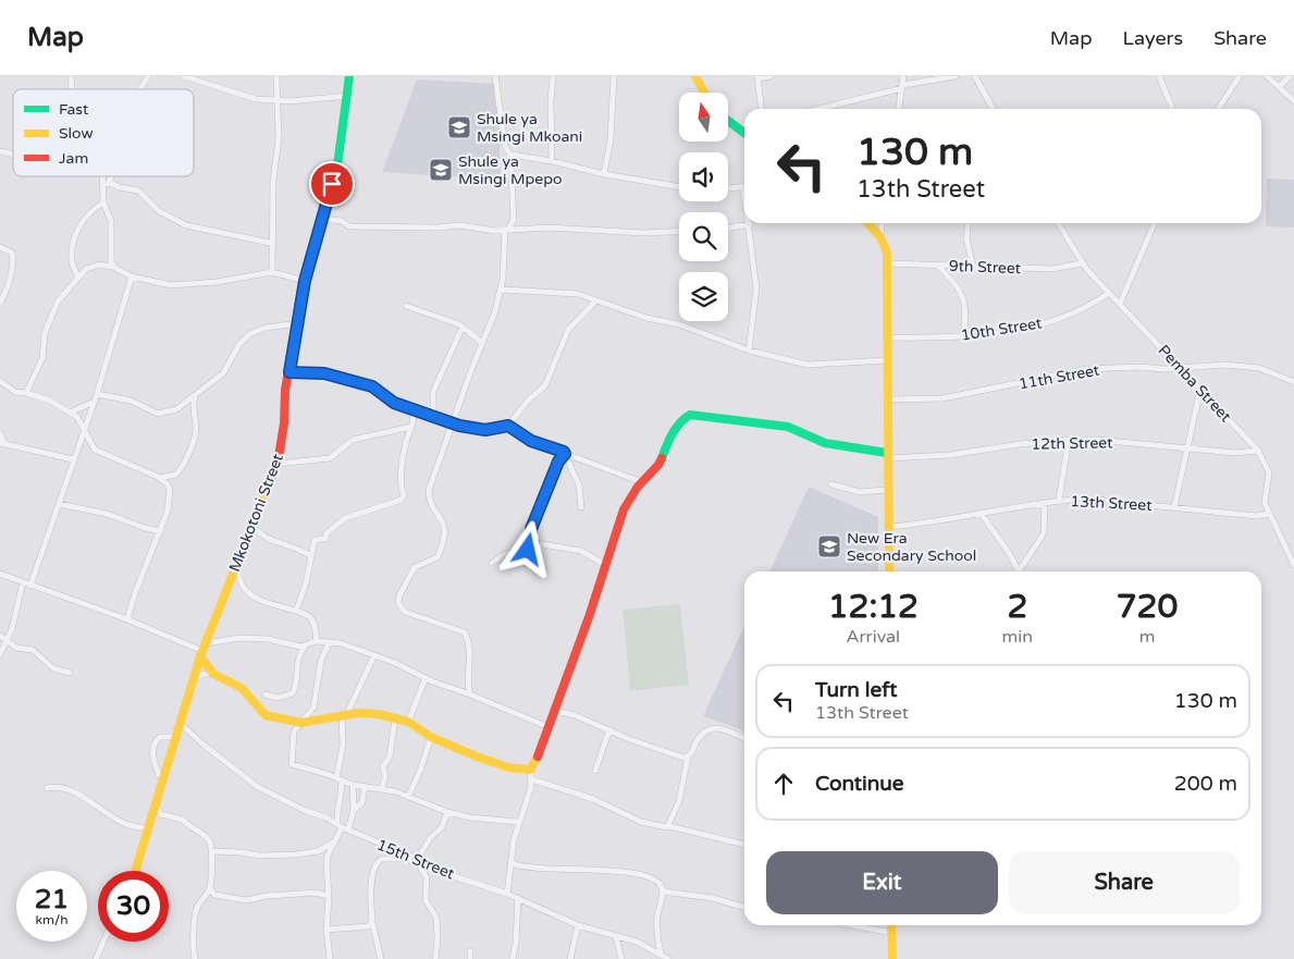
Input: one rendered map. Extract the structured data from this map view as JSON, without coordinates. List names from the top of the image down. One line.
{"streets":{"main road":["Mkokotoni Street"],"street":["9th Street","10th Street","11th Street","Pemba Street","12th Street","13th Street","15th Street"]},"crossings":[["9th Street","Pemba Street"],["10th Street","Pemba Street"],["11th Street","Pemba Street"],["Pemba Street","12th Street"],["Pemba Street","13th Street"],["Mkokotoni Street","15th Street"]],"places":{"school or university":["Shule ya Msingi Mkoani","Shule ya Msingi Mpepo","New Era Secondary School"]},"legend":["Fast","Slow","Jam"],"north":"top","page":{"header":"Map","nav":["Map","Layers","Share"],"turn":["130 m","13th Street"],"eta":["12:12","Arrival","2","min","720","m"],"list":[{"name":"Turn left","note":"13th Street","value":"130 m"},{"name":"Continue","value":"200 m"}],"buttons":["Exit","Share"],"speed":"21 km/h","limit":"30"}}
